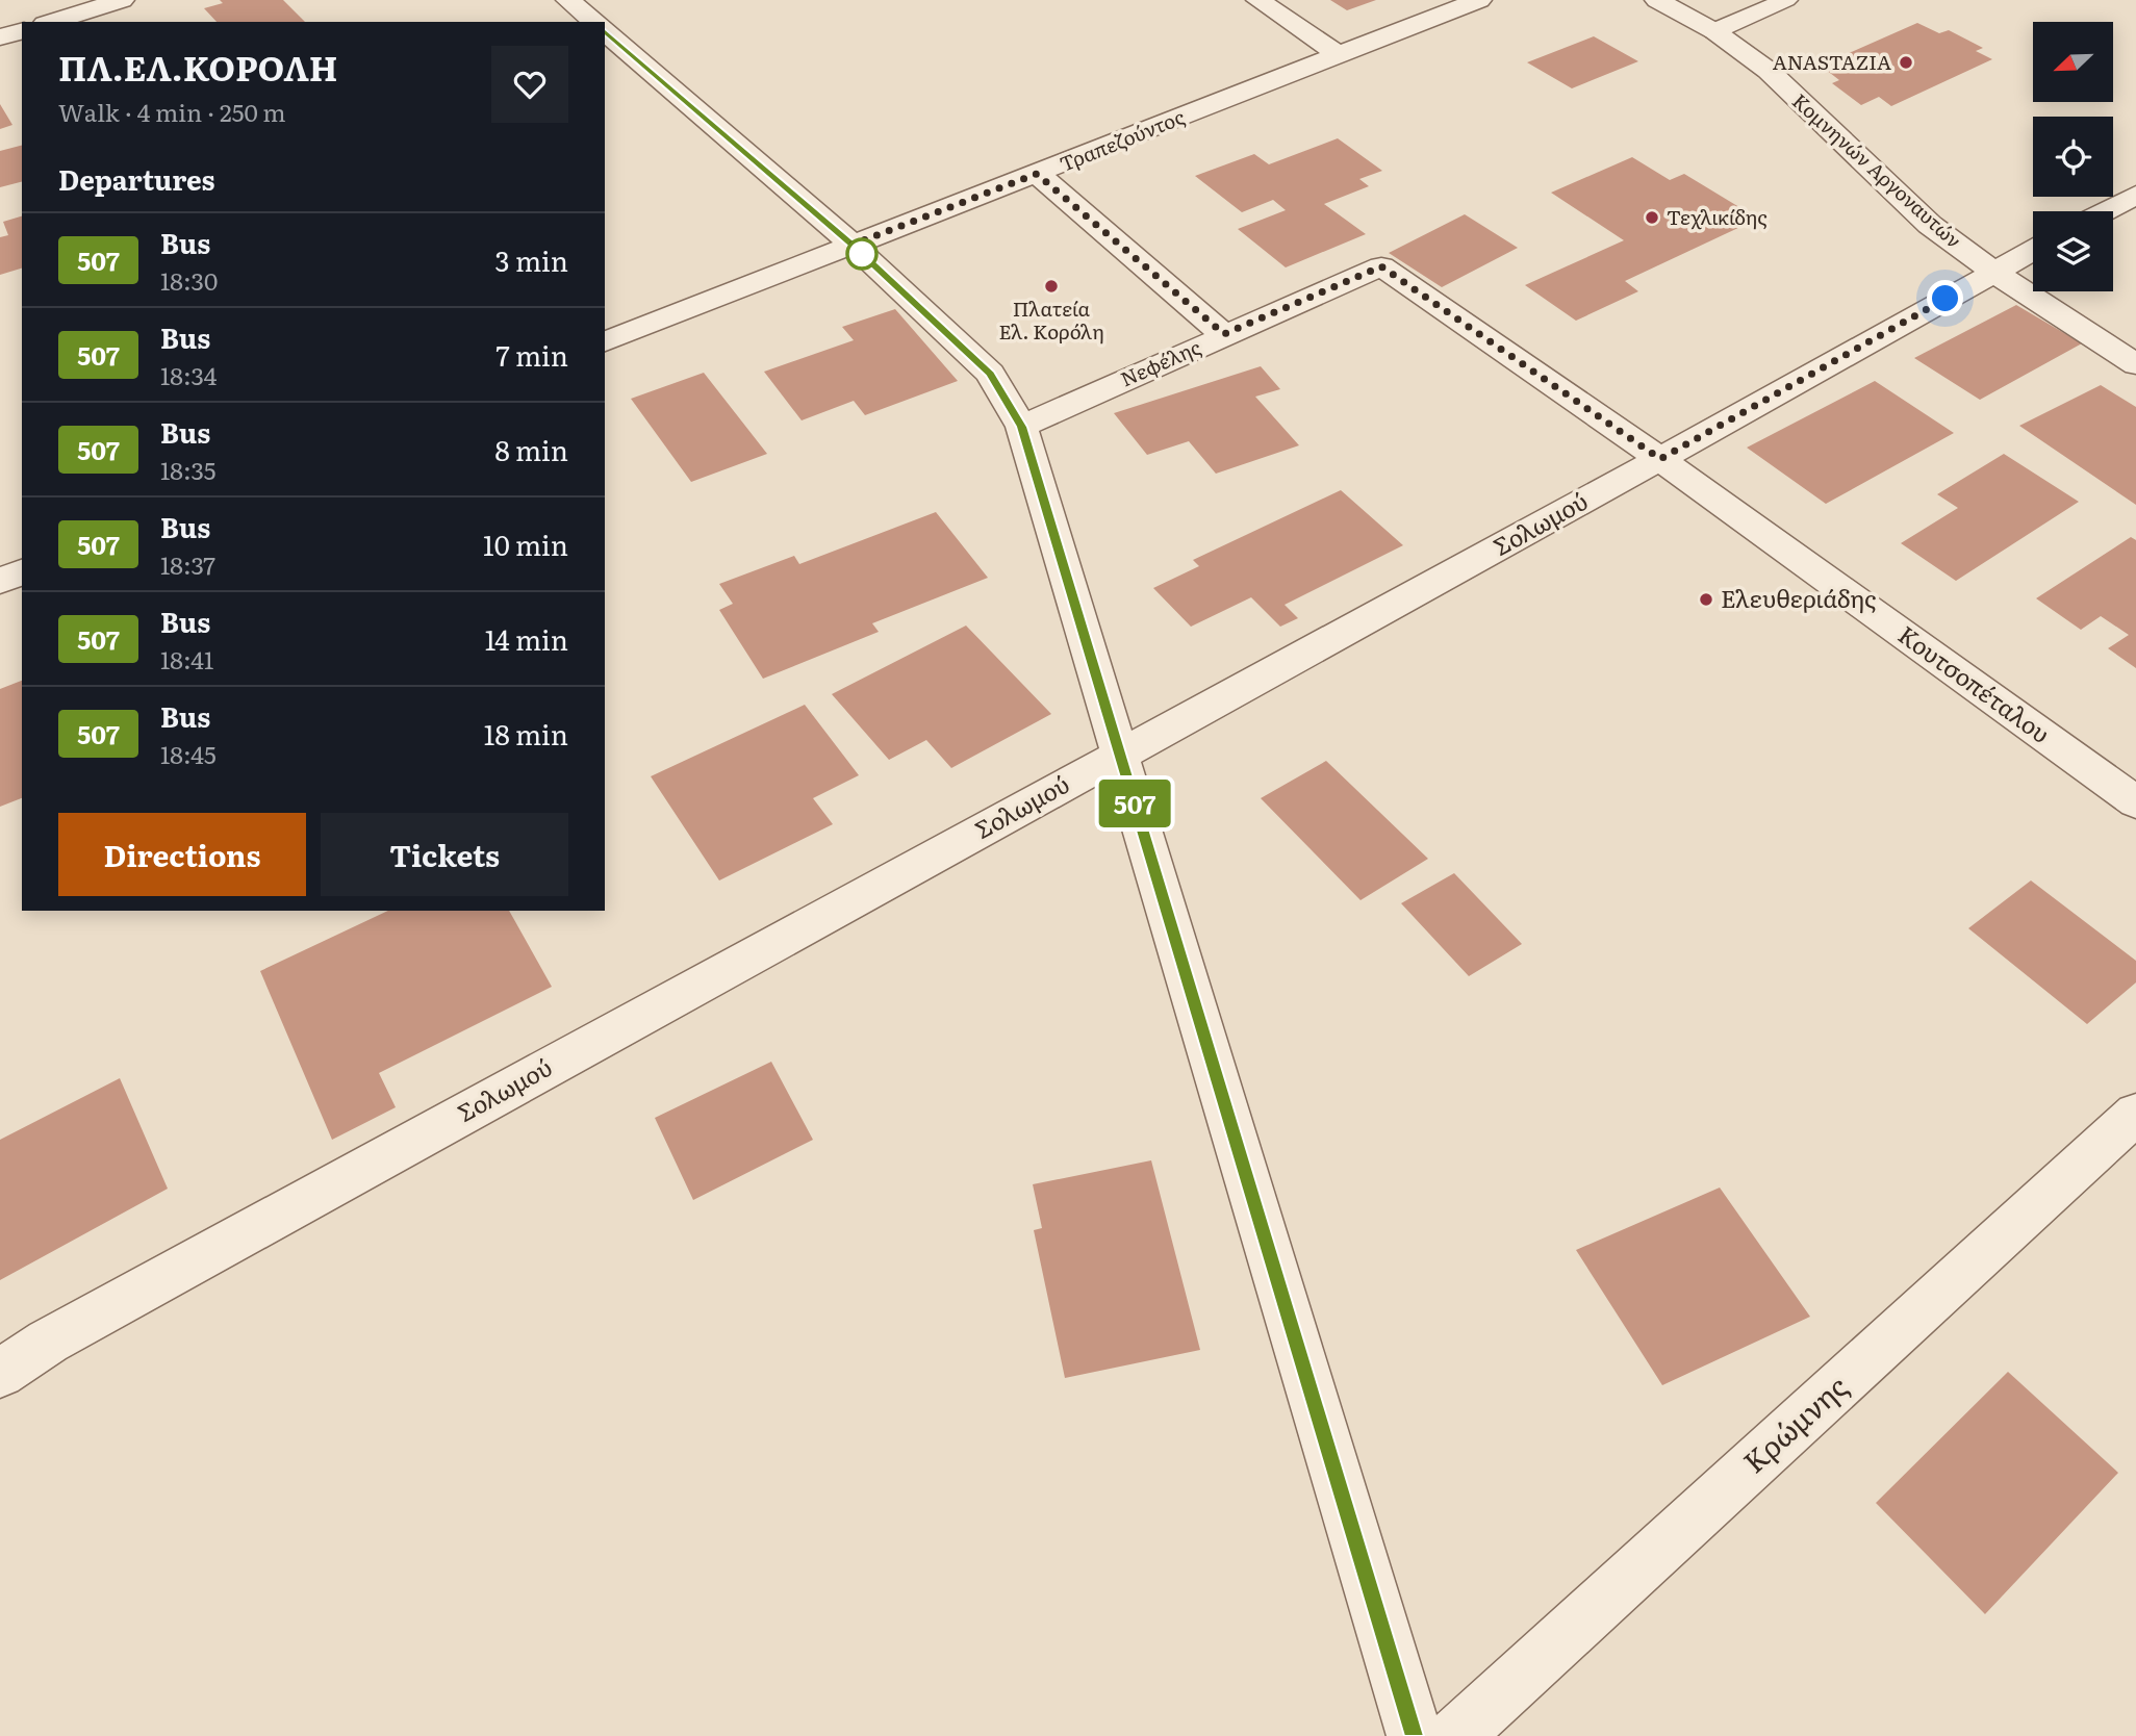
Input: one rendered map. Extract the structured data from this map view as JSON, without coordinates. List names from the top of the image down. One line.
{"streets":{"street":["Τραπεζούντος","Κομνηνών Αργοναυτών","Νεφέλης","Σολωμού","Κουτσοπέταλου","Κρώμνης"]},"crossings":[["Κομνηνών Αργοναυτών","Σολωμού"],["Νεφέλης","Κουτσοπέταλου"],["Σολωμού","Κουτσοπέταλου"]],"places":["ANASTAZIA","Τεχλικίδης","Πλατεία Ελ. Κορόλη","Ελευθεριάδης"],"lines":["bus line 507"],"north":"bottom left","page":{"on_map":"507","heading":[["ΠΛ.ΕΛ.ΚΟΡΟΛΗ","Walk · 4 min · 250 m"],"Departures"],"list":[{"mark":"507","name":"Bus","note":"18:30","value":"3 min"},{"mark":"507","name":"Bus","note":"18:34","value":"7 min"},{"mark":"507","name":"Bus","note":"18:35","value":"8 min"},{"mark":"507","name":"Bus","note":"18:37","value":"10 min"},{"mark":"507","name":"Bus","note":"18:41","value":"14 min"},{"mark":"507","name":"Bus","note":"18:45","value":"18 min"}],"buttons":["Directions","Tickets"]}}
